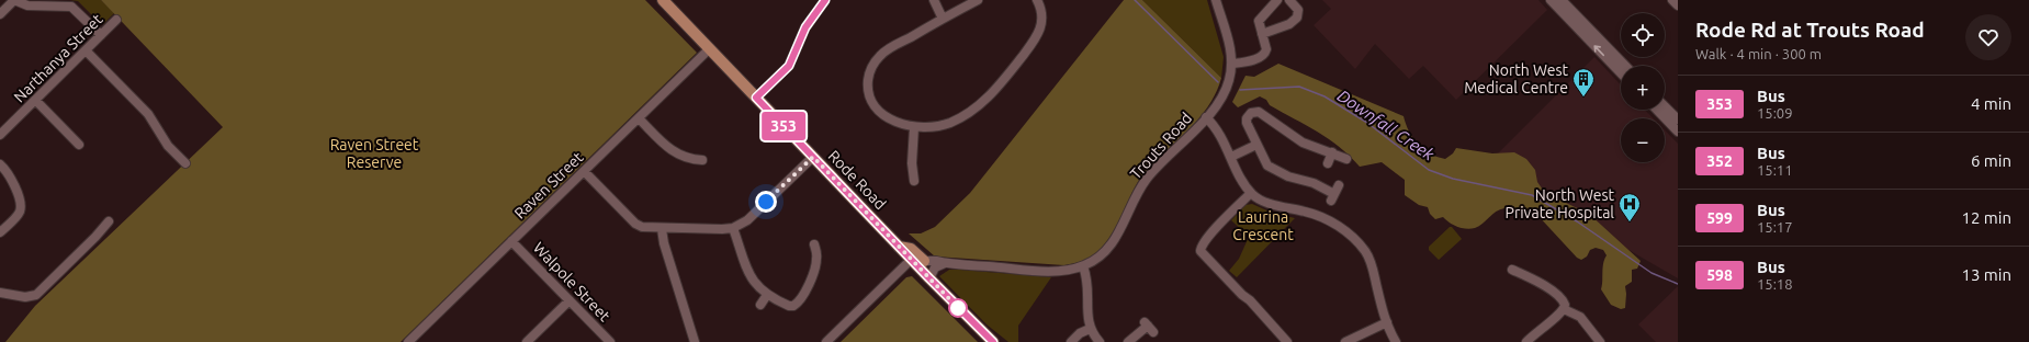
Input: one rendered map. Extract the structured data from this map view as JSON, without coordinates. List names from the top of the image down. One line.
{"streets":{"main road":["Rode Road"],"street":["Narthanya Street","Trouts Road","Raven Street","Walpole Street"]},"crossings":[["Trouts Road","Rode Road"],["Rode Road","Raven Street"],["Raven Street","Walpole Street"]],"water":["Downfall Creek"],"parks":["Raven Street Reserve","Laurina Crescent"],"places":{"building":["North West Medical Centre"],"hospital":["North West Private Hospital"]},"lines":["bus line 353"],"page":{"on_map":"353","heading":["Rode Rd at Trouts Road","Walk · 4 min · 300 m"],"map_buttons":["+","−"],"list":[{"mark":"353","name":"Bus","note":"15:09","value":"4 min"},{"mark":"352","name":"Bus","note":"15:11","value":"6 min"},{"mark":"599","name":"Bus","note":"15:17","value":"12 min"},{"mark":"598","name":"Bus","note":"15:18","value":"13 min"}]}}
